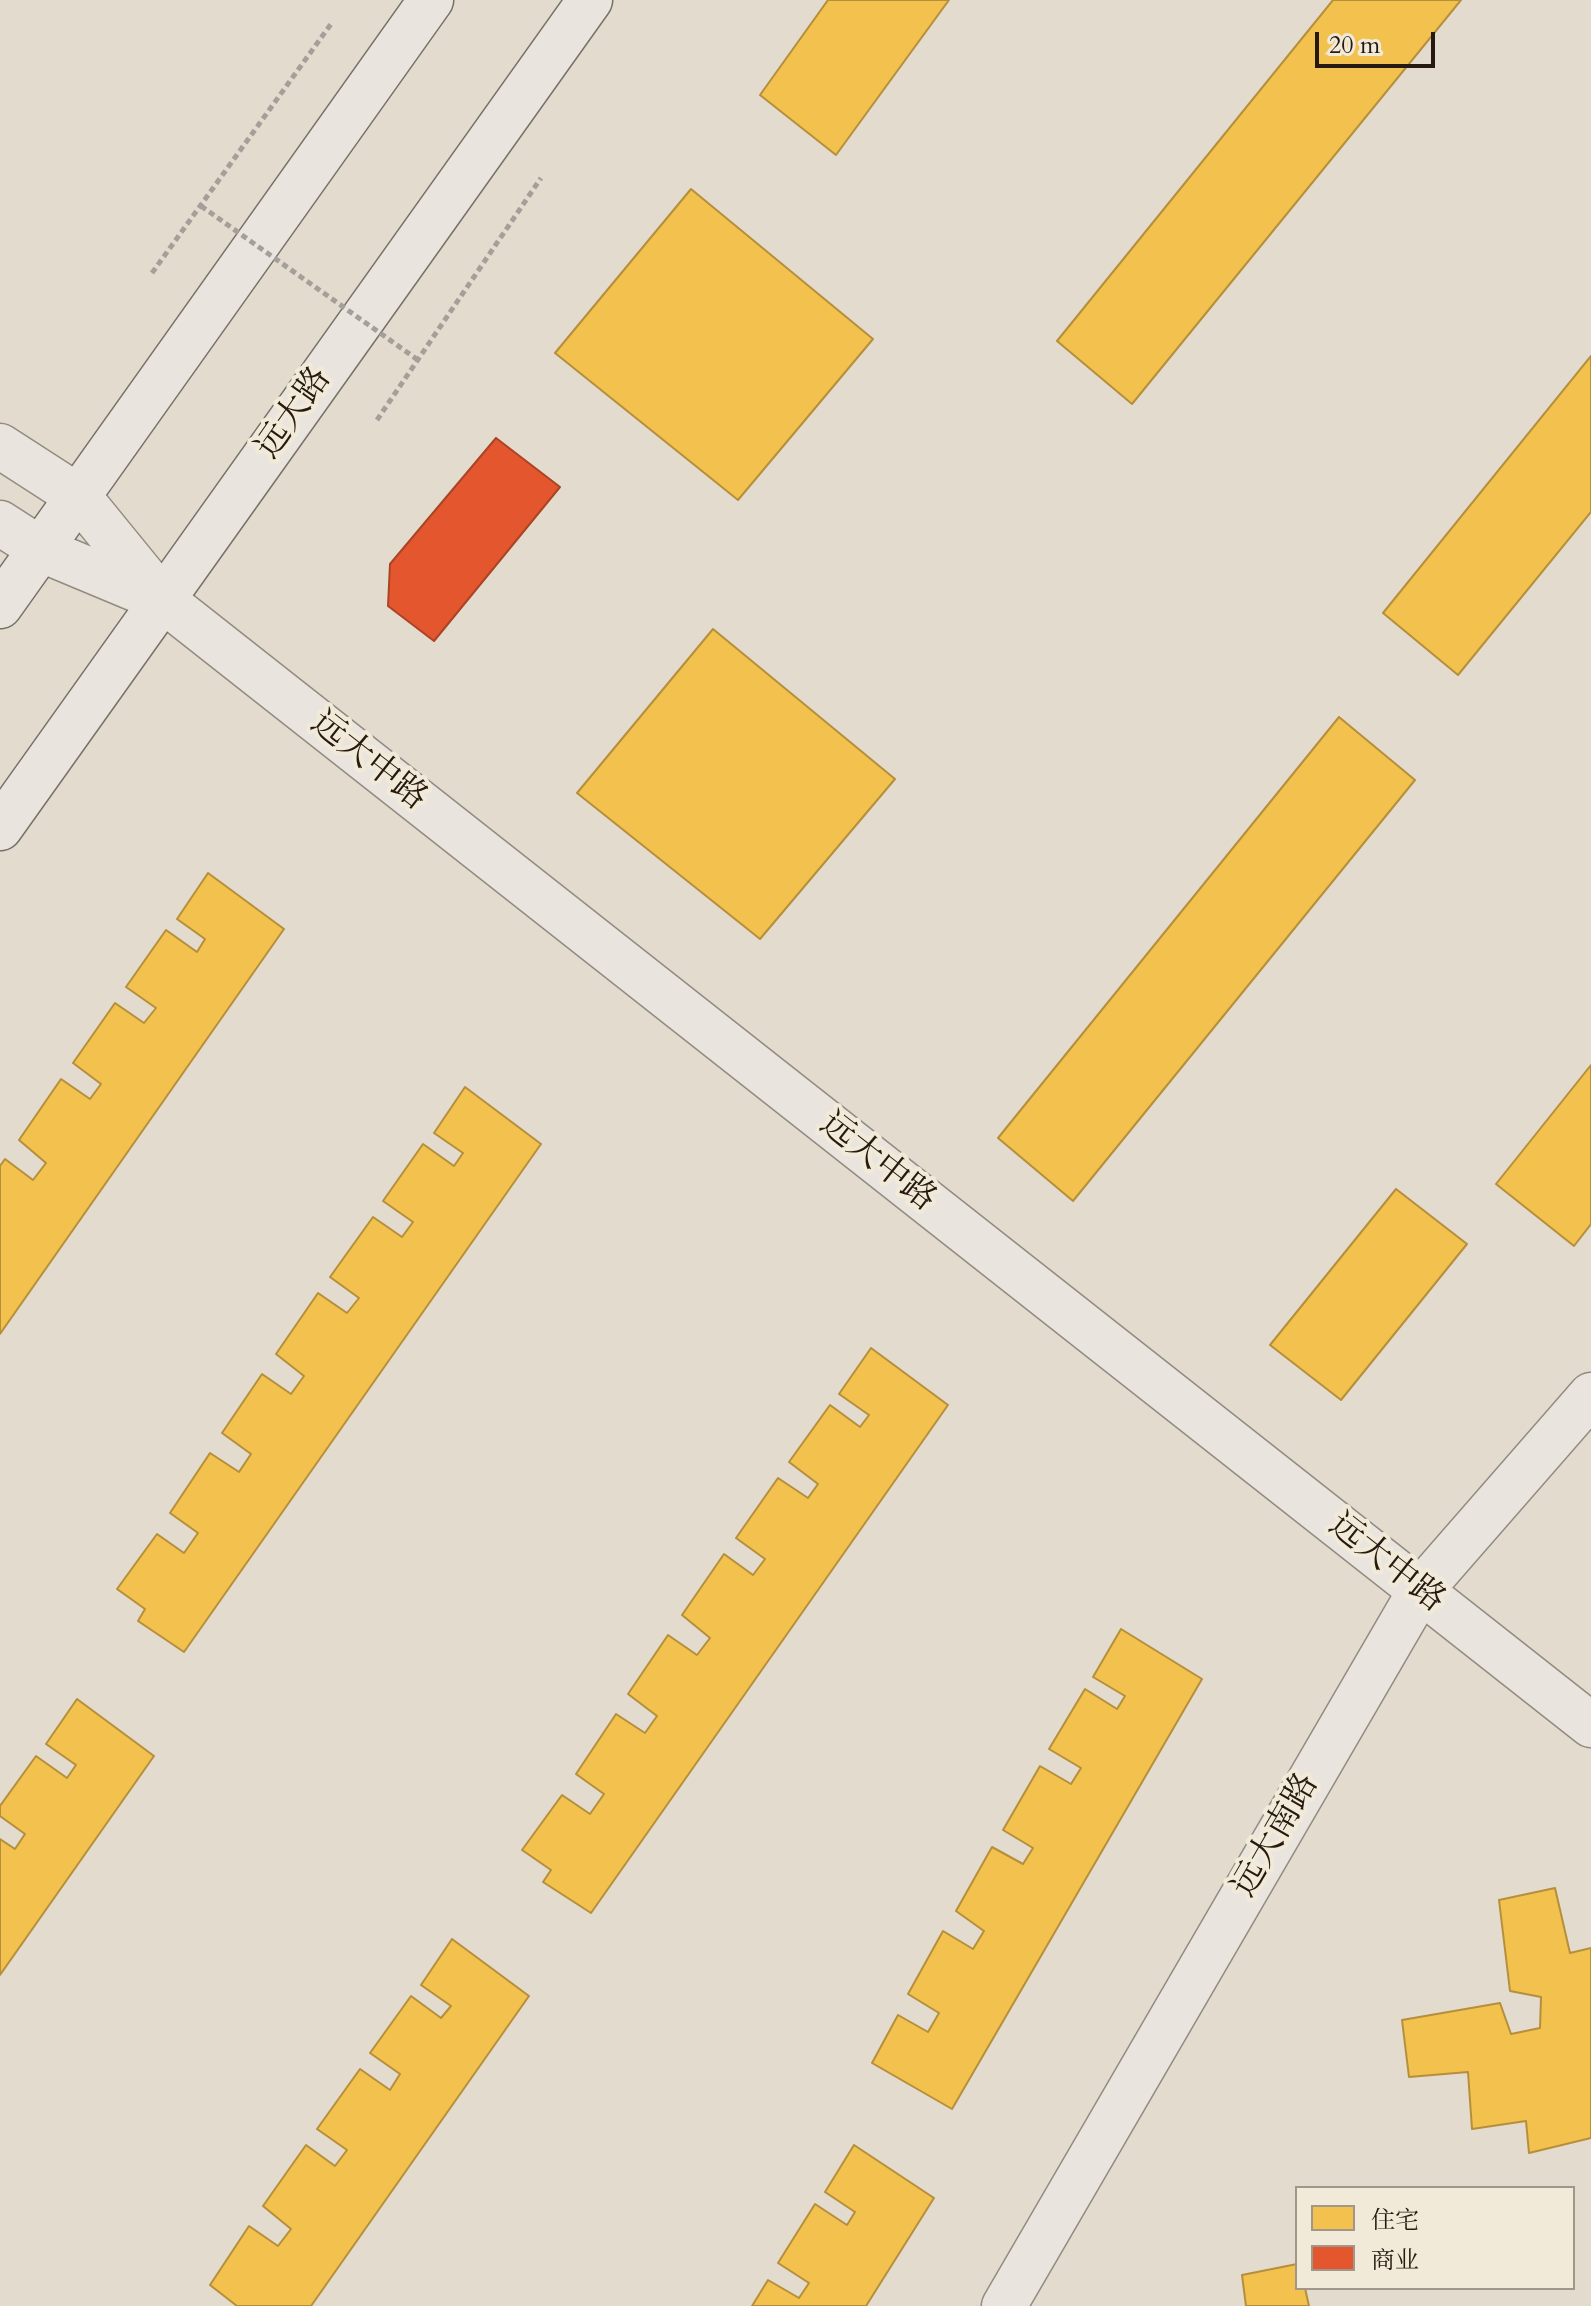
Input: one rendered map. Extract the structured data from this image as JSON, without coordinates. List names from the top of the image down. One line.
{"streets":{"street":["远大路","远大中路","远大南路"]},"crossings":[["远大路","远大中路"],["远大中路","远大南路"]],"legend":["住宅","商业"],"scale_bar":"20 m"}
